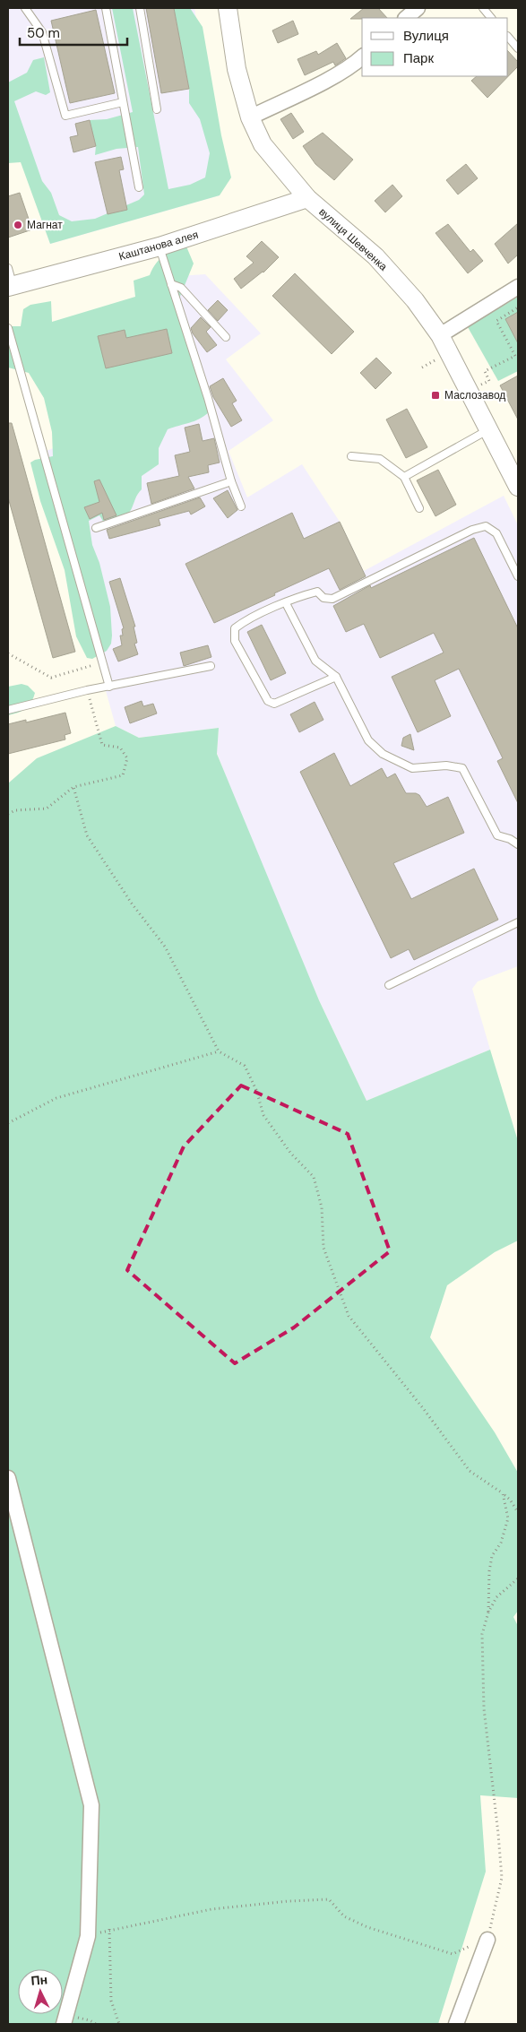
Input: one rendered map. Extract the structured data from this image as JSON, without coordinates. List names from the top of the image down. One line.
{"streets":{"street":["вулиця Шевченка","Каштанова алея"]},"crossings":[["вулиця Шевченка","Каштанова алея"]],"places":{"other":["Магнат"],"transit":["Маслозавод"]},"legend":["Вулиця","Парк"],"scale_bar":"50 m","north":"top"}
